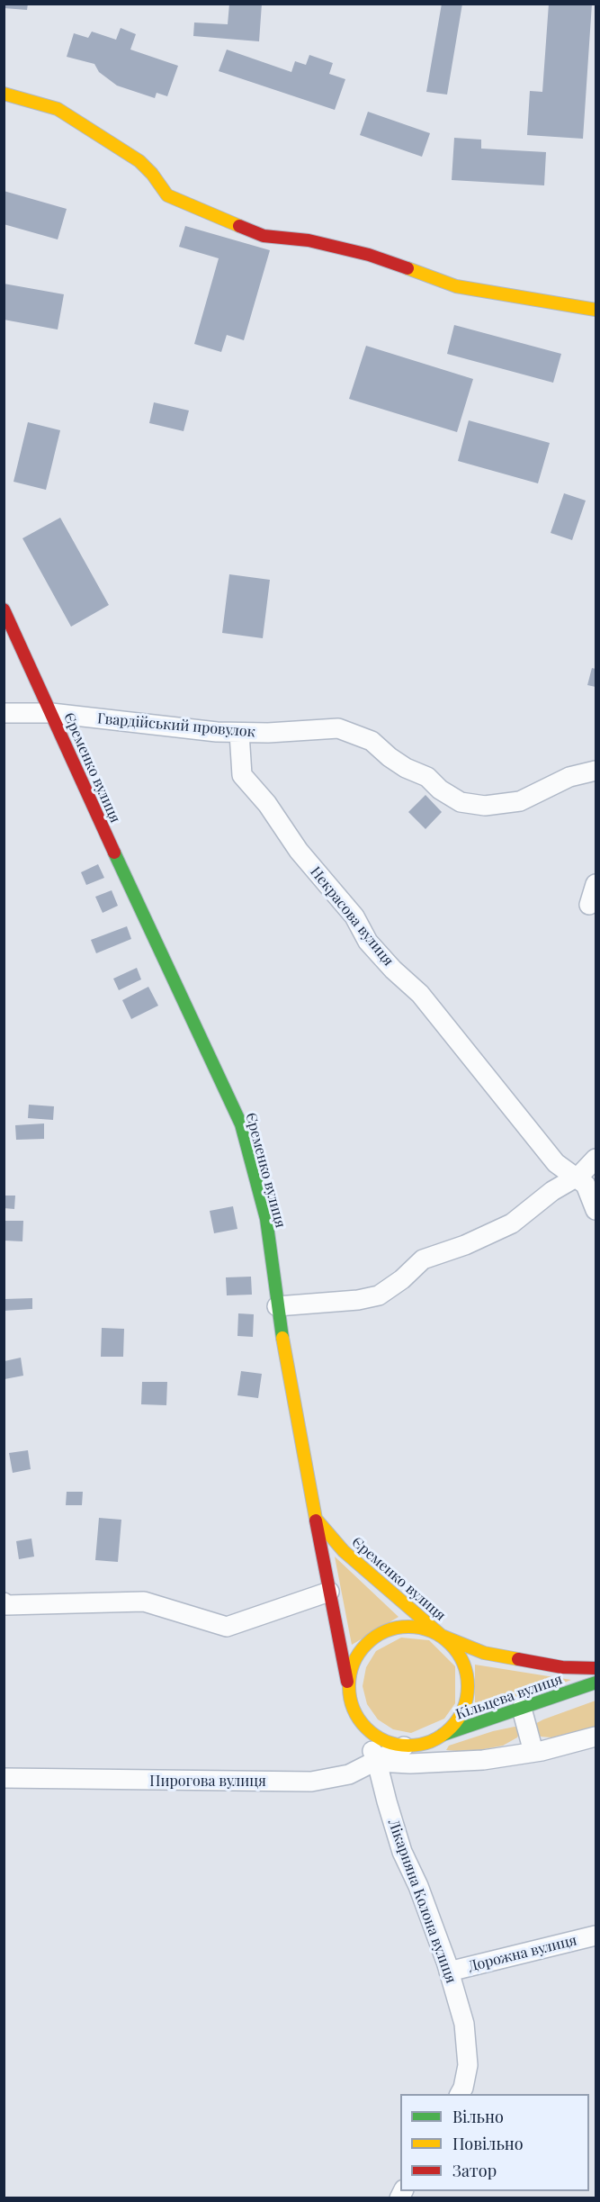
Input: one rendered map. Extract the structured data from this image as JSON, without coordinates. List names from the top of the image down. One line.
{"streets":{"street":["Гвардійський провулок","Єременко вулиця","Некрасова вулиця","Кільцева вулиця","Пирогова вулиця","Лікарняна Колона вулиця","Дорожна вулиця"]},"crossings":[["Гвардійський провулок","Єременко вулиця"],["Гвардійський провулок","Некрасова вулиця"],["Єременко вулиця","Кільцева вулиця"],["Єременко вулиця","Пирогова вулиця"],["Єременко вулиця","Лікарняна Колона вулиця"],["Кільцева вулиця","Пирогова вулиця"],["Кільцева вулиця","Лікарняна Колона вулиця"],["Пирогова вулиця","Лікарняна Колона вулиця"],["Лікарняна Колона вулиця","Дорожна вулиця"]],"legend":["Вільно","Повільно","Затор"]}
